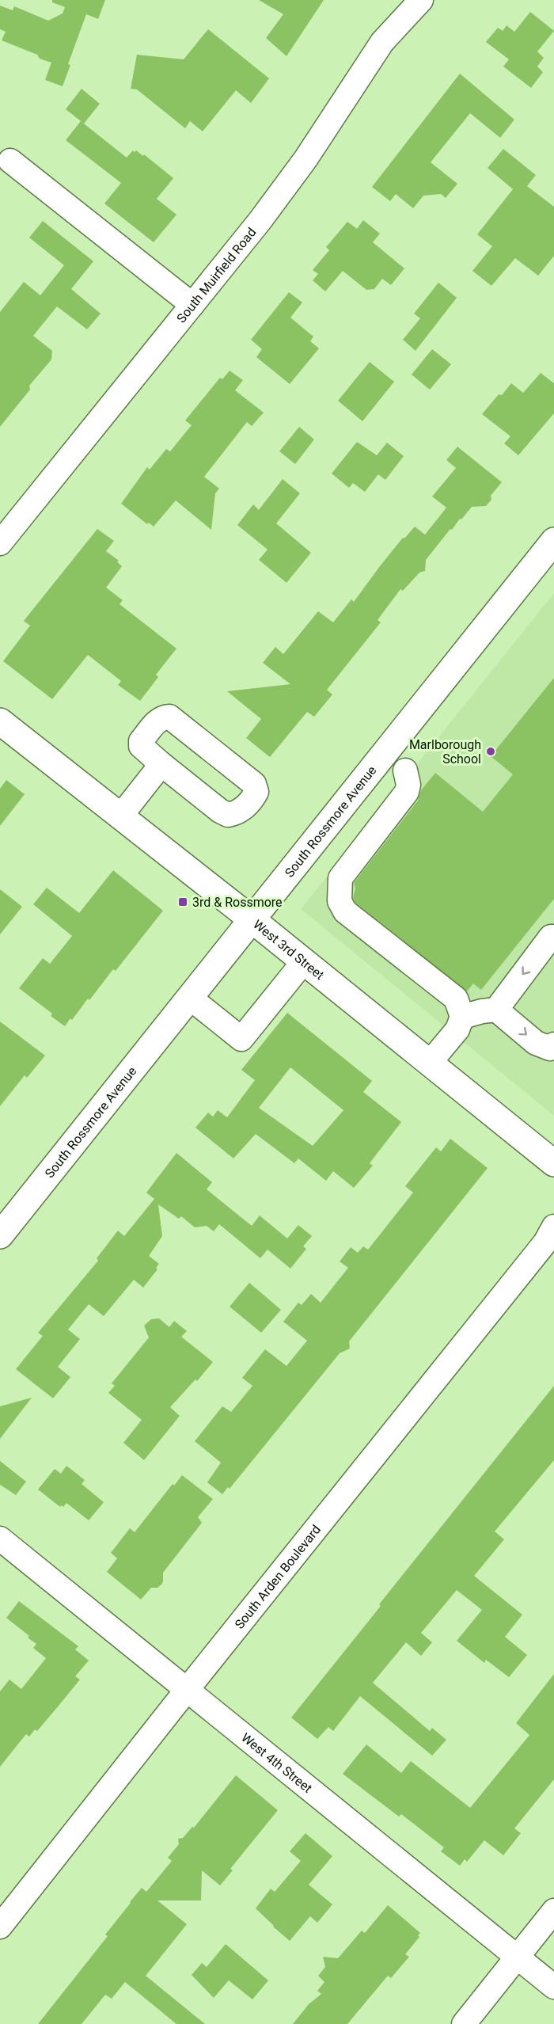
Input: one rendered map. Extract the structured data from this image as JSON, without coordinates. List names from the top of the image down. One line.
{"streets":{"main road":["South Rossmore Avenue","West 3rd Street"],"street":["South Muirfield Road","South Arden Boulevard","West 4th Street"]},"crossings":[["South Rossmore Avenue","West 3rd Street"],["South Arden Boulevard","West 4th Street"]],"places":{"other":["Marlborough School"],"transit":["3rd & Rossmore"]}}
